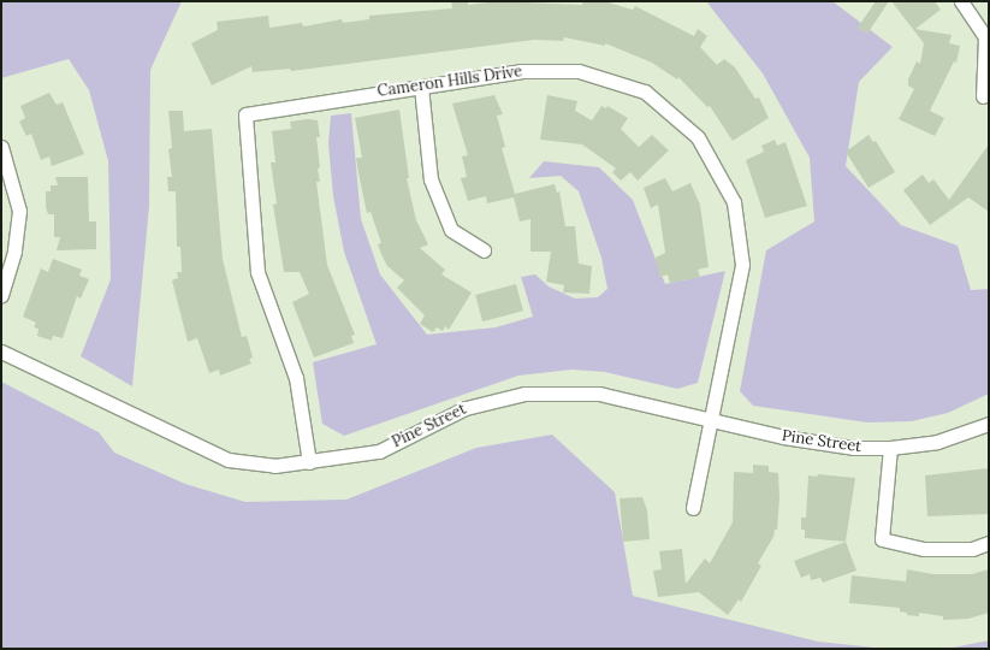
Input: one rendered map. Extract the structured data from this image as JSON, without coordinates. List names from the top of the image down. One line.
{"streets":{"street":["Cameron Hills Drive","Pine Street"]},"crossings":[["Cameron Hills Drive","Pine Street"]]}
